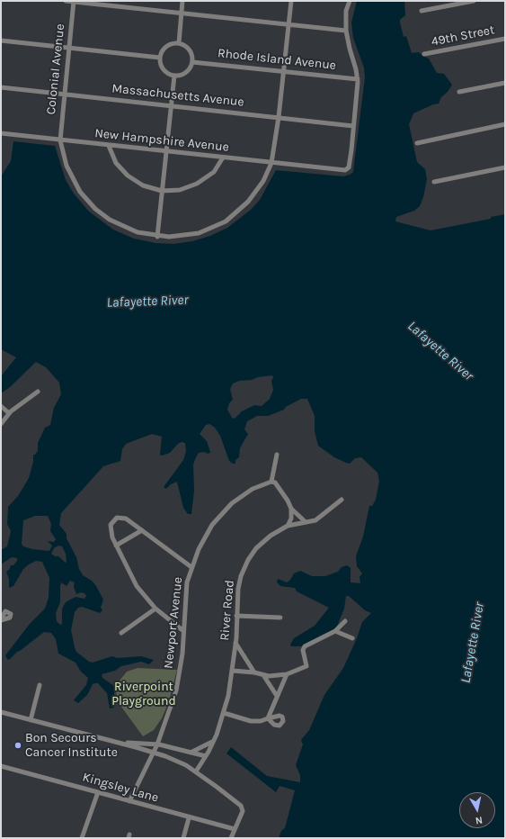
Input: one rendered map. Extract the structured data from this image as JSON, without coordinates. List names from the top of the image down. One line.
{"streets":{"street":["49th Street","Rhode Island Avenue","Colonial Avenue","Massachusetts Avenue","New Hampshire Avenue","River Road","Newport Avenue","Kingsley Lane"]},"crossings":[["Rhode Island Avenue","Colonial Avenue"],["Colonial Avenue","Massachusetts Avenue"],["Colonial Avenue","New Hampshire Avenue"],["Massachusetts Avenue","New Hampshire Avenue"],["Newport Avenue","Kingsley Lane"]],"water":["Lafayette River"],"parks":["Riverpoint Playground"],"places":["Bon Secours Cancer Institute"],"north":"bottom"}
